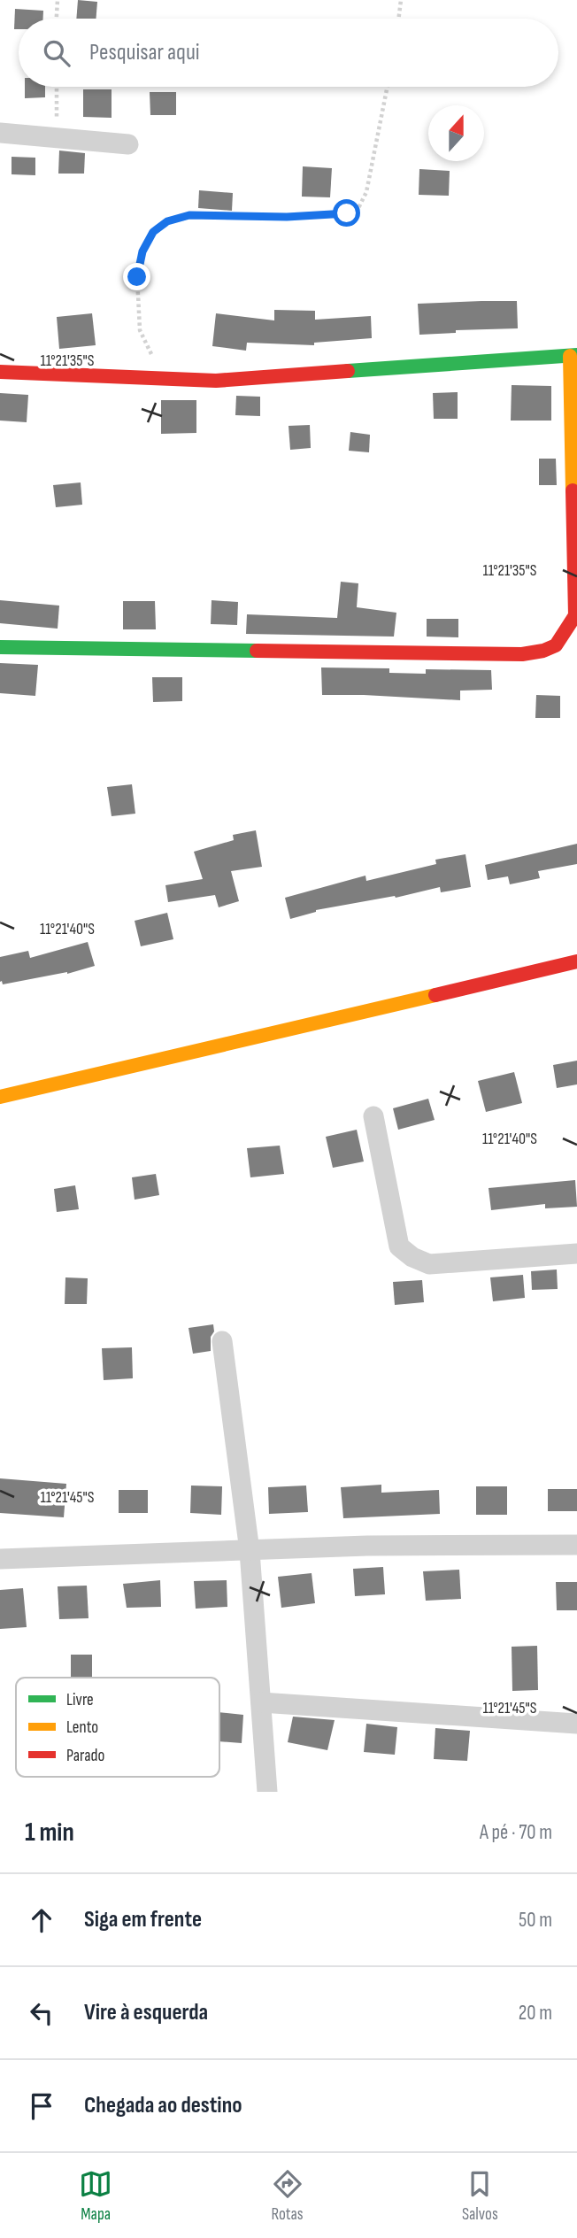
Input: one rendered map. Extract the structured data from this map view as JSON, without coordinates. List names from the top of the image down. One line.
{"legend":["Livre","Lento","Parado"],"north":"top","page":{"search":"Pesquisar aqui","heading":["1 min","A pé · 70 m"],"list":[["Siga em frente","50 m"],["Vire à esquerda","20 m"],"Chegada ao destino"],"nav":["Mapa","Rotas","Salvos"]},"coordinates":["11°21'35\"S","11°21'40\"S","11°21'45\"S"]}
